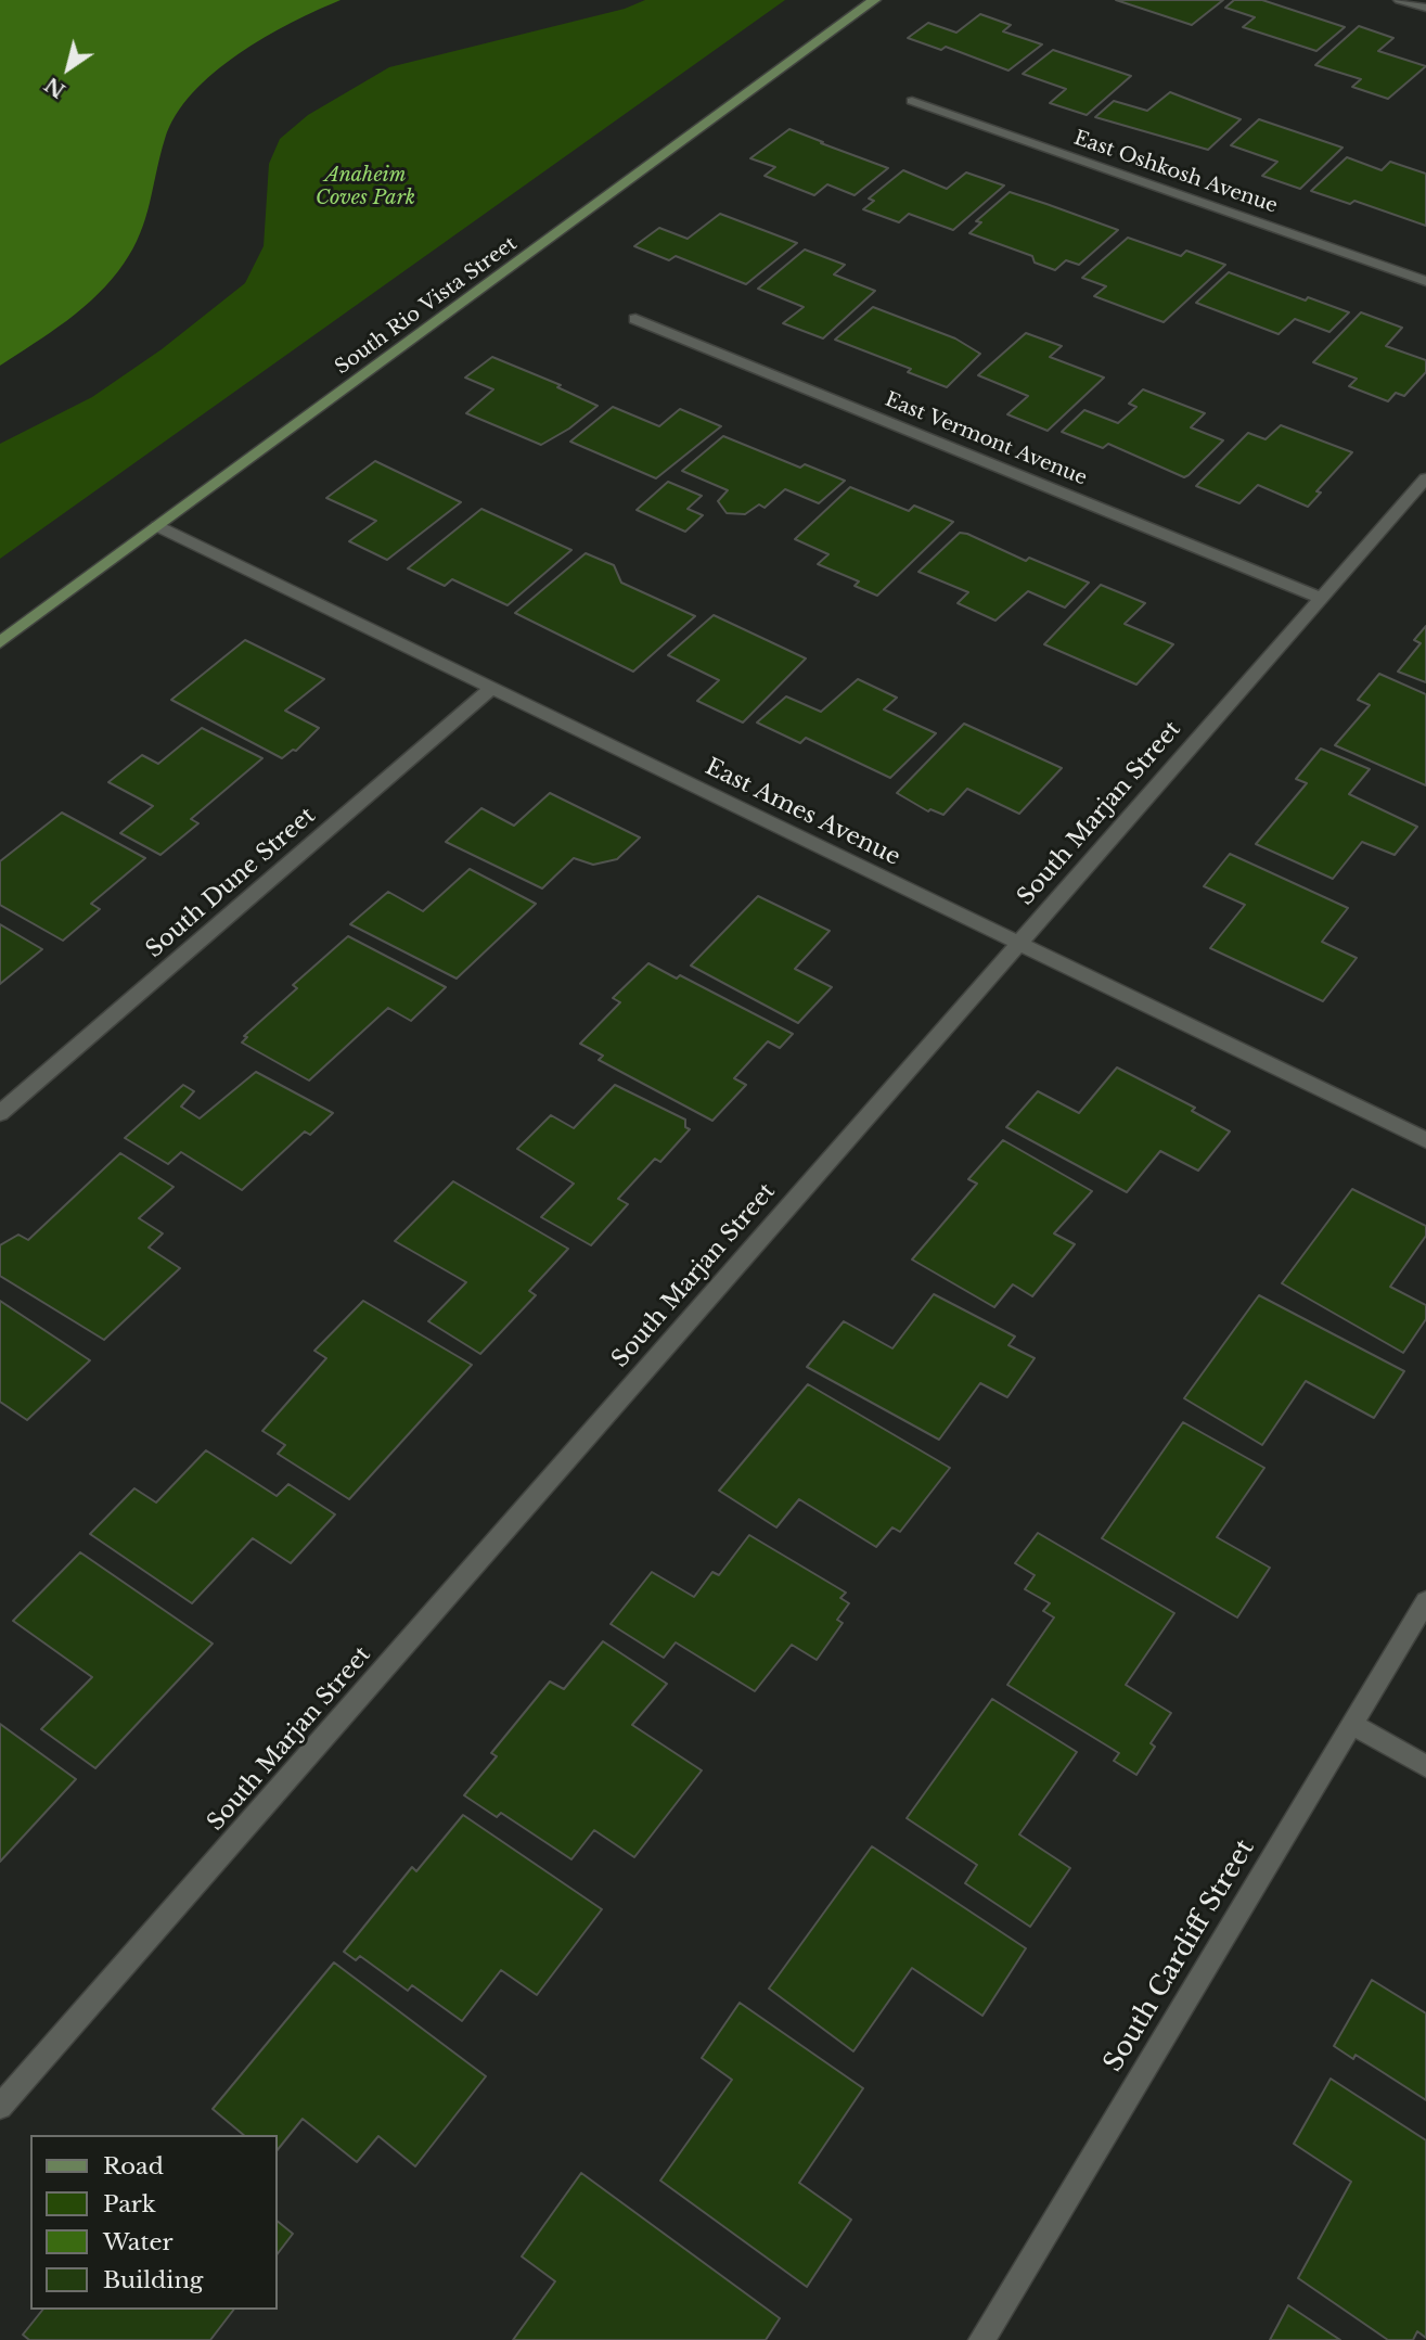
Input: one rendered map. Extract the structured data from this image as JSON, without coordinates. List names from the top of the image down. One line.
{"streets":{"street":["East Oshkosh Avenue","South Rio Vista Street","East Vermont Avenue","East Ames Avenue","South Marjan Street","South Dune Street","South Cardiff Street"]},"crossings":[["South Rio Vista Street","East Ames Avenue"],["East Vermont Avenue","South Marjan Street"],["East Ames Avenue","South Marjan Street"],["East Ames Avenue","South Dune Street"]],"parks":["Anaheim Coves Park"],"legend":["Road","Park","Water","Building"],"north":"bottom left"}
